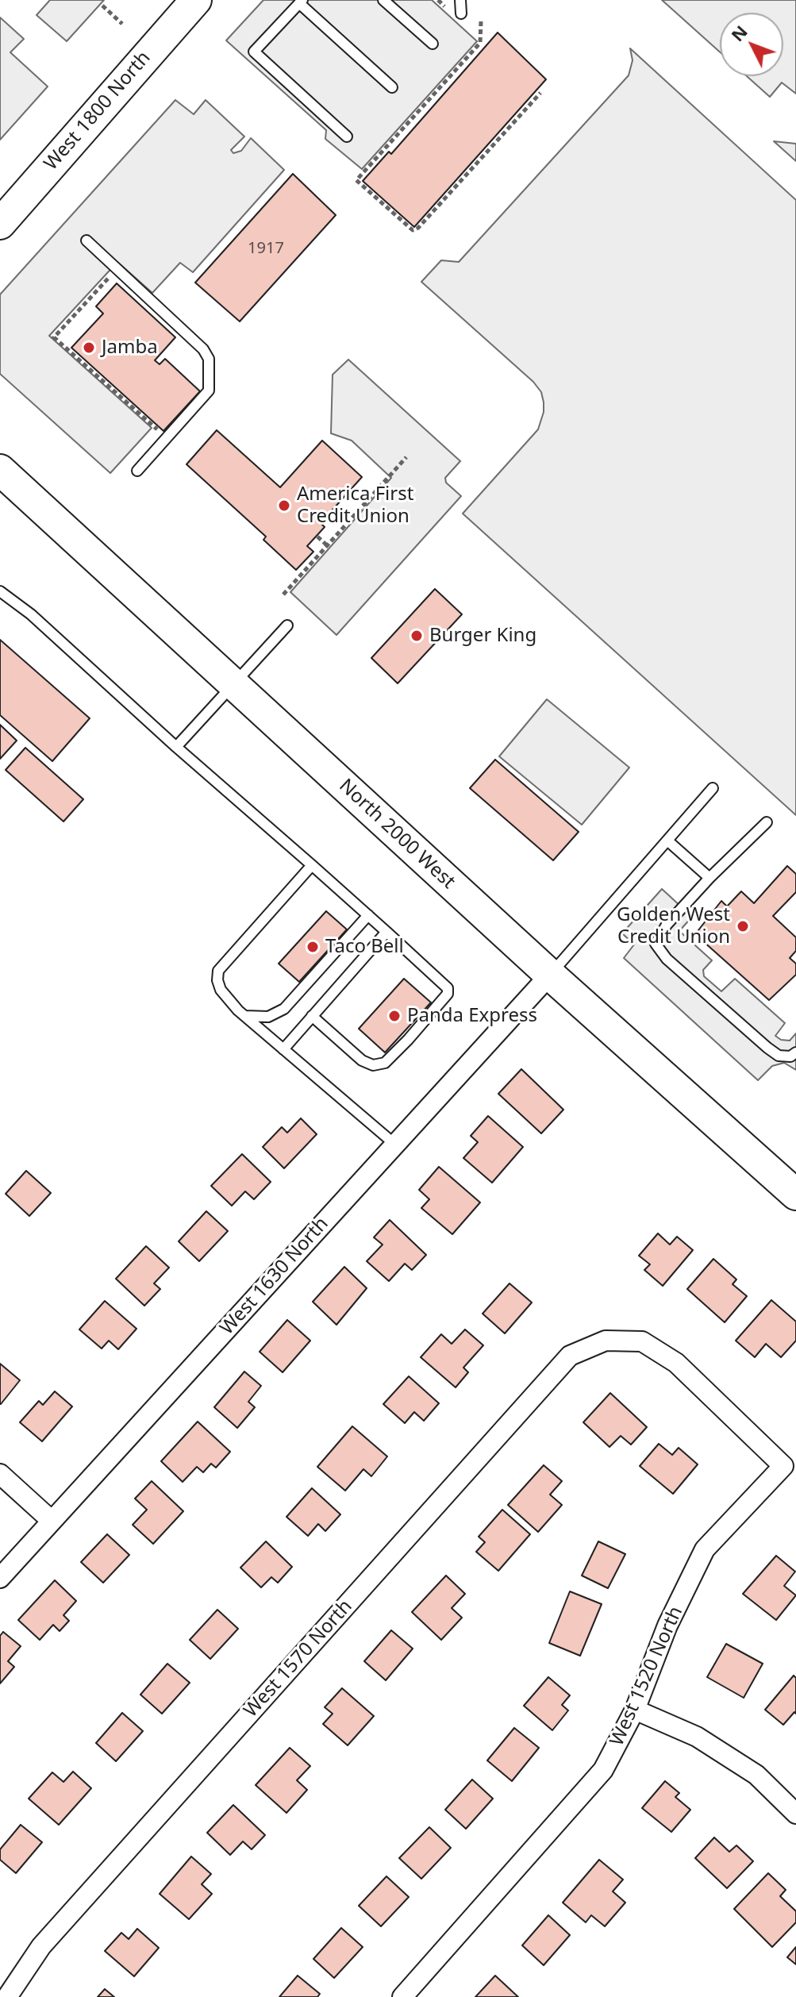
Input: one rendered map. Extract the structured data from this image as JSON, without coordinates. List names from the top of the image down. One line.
{"streets":{"main road":["West 1800 North","North 2000 West"],"street":["West 1630 North","West 1570 North","West 1520 North"]},"crossings":[["North 2000 West","West 1630 North"],["West 1570 North","West 1520 North"]],"places":["Jamba","America First Credit Union","Burger King","Golden West Credit Union","Taco Bell","Panda Express"],"house_numbers":["1917"],"north":"top left"}
